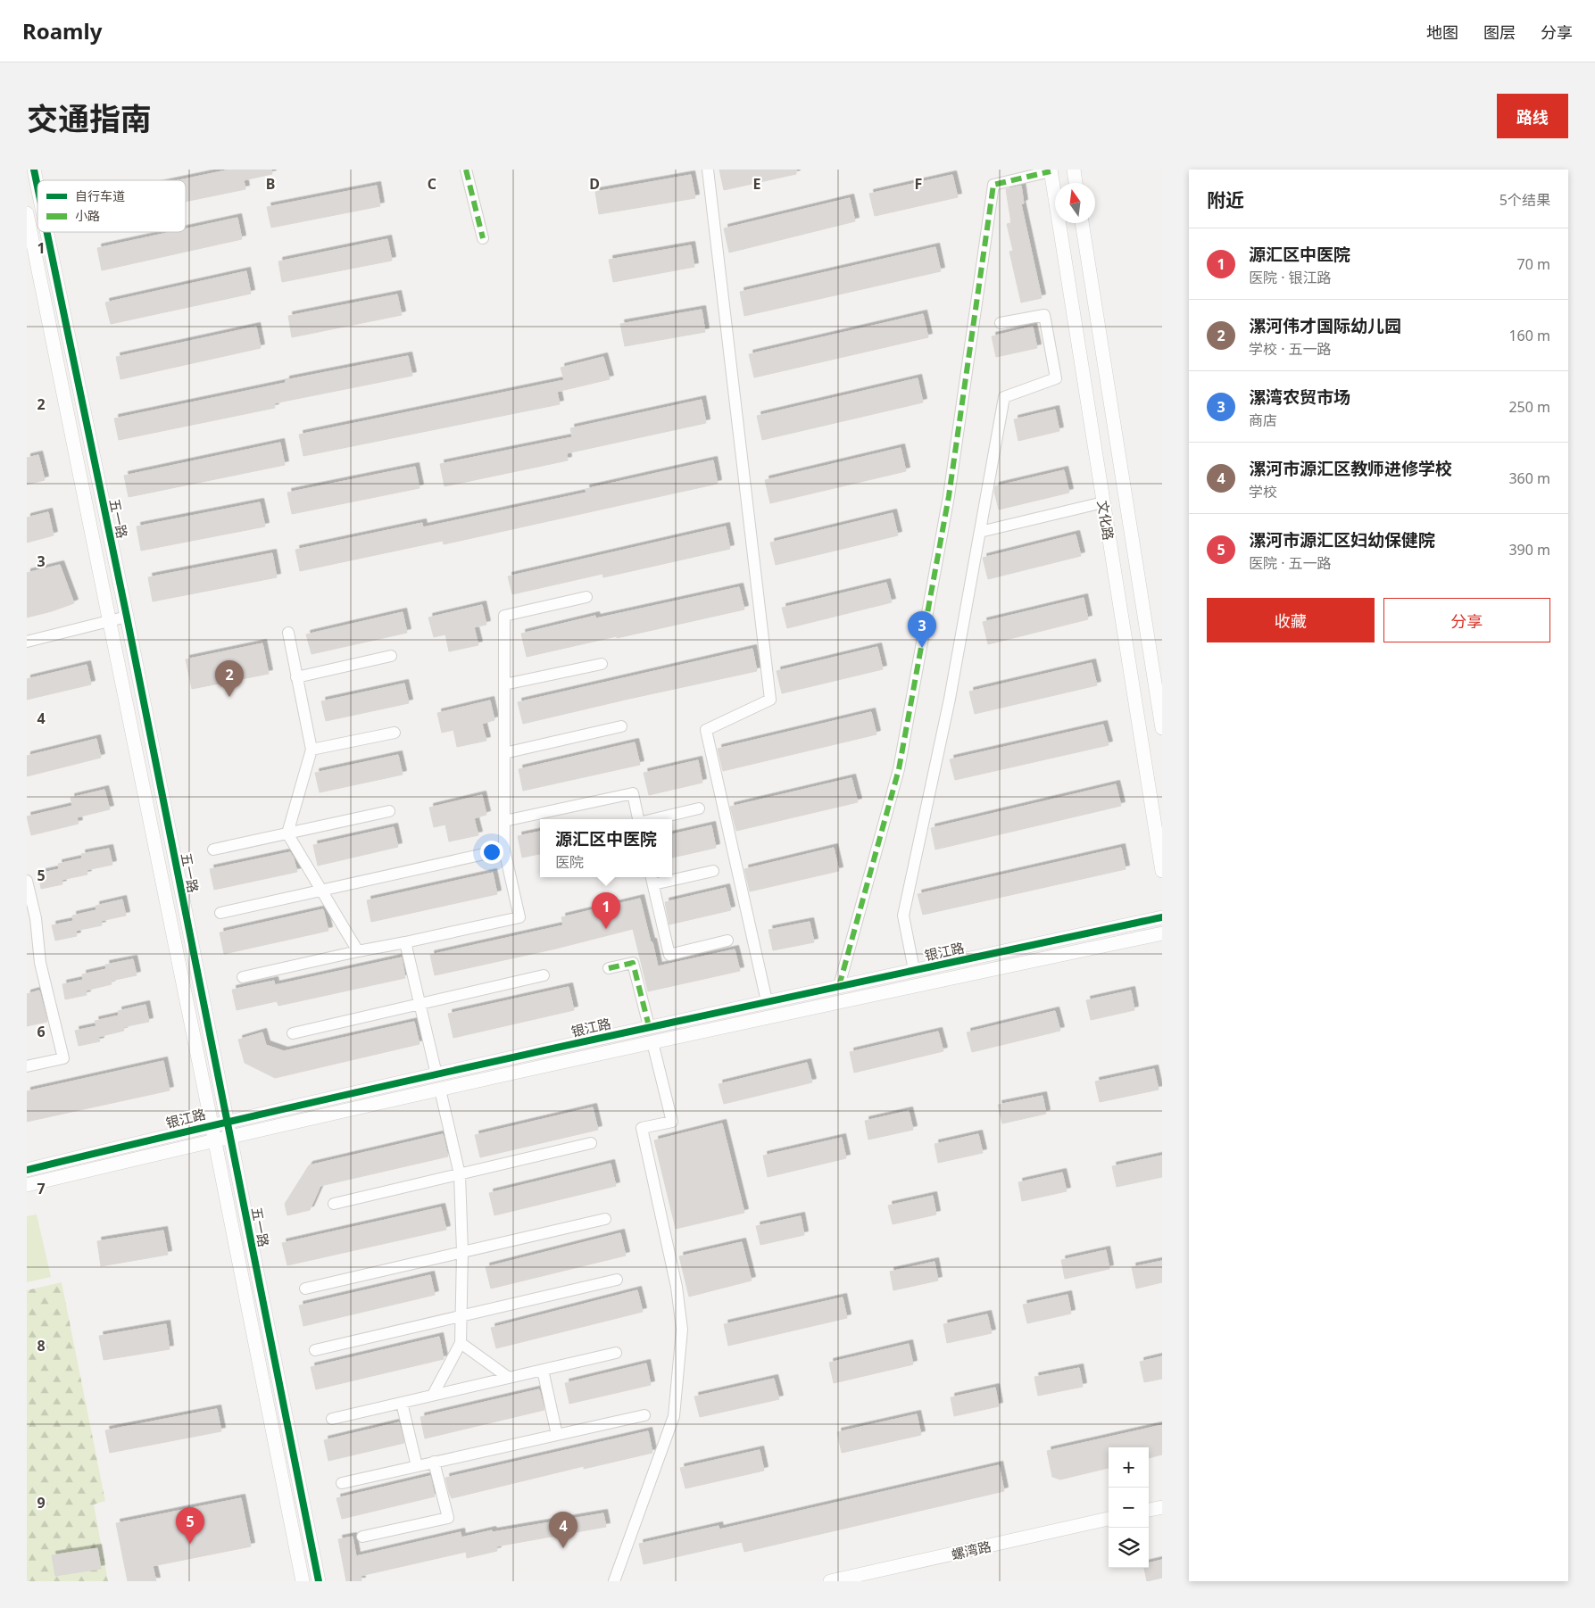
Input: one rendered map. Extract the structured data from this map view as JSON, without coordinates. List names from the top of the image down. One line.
{"streets":{"street":["五一路","文化路","银江路","螺湾路"]},"crossings":[["五一路","银江路"]],"legend":["自行车道","小路"],"north":"top","page":{"header":"Roamly","nav":["地图","图层","分享"],"title":"交通指南","buttons":["路线",["收藏","分享"]],"heading":["附近","5个结果"],"list":[{"mark":"1","name":"源汇区中医院","note":"医院 · 银江路","value":"70 m"},{"mark":"2","name":"漯河伟才国际幼儿园","note":"学校 · 五一路","value":"160 m"},{"mark":"3","name":"漯湾农贸市场","note":"商店","value":"250 m"},{"mark":"4","name":"漯河市源汇区教师进修学校","note":"学校","value":"360 m"},{"mark":"5","name":"漯河市源汇区妇幼保健院","note":"医院 · 五一路","value":"390 m"}],"pins":["3","2","1","5","4"],"popup":["源汇区中医院","医院"],"map_buttons":["+","−"]},"grid":{"columns":["B","C","D","E","F"],"rows":["1","2","3","4","5","6","7","8","9"]}}
